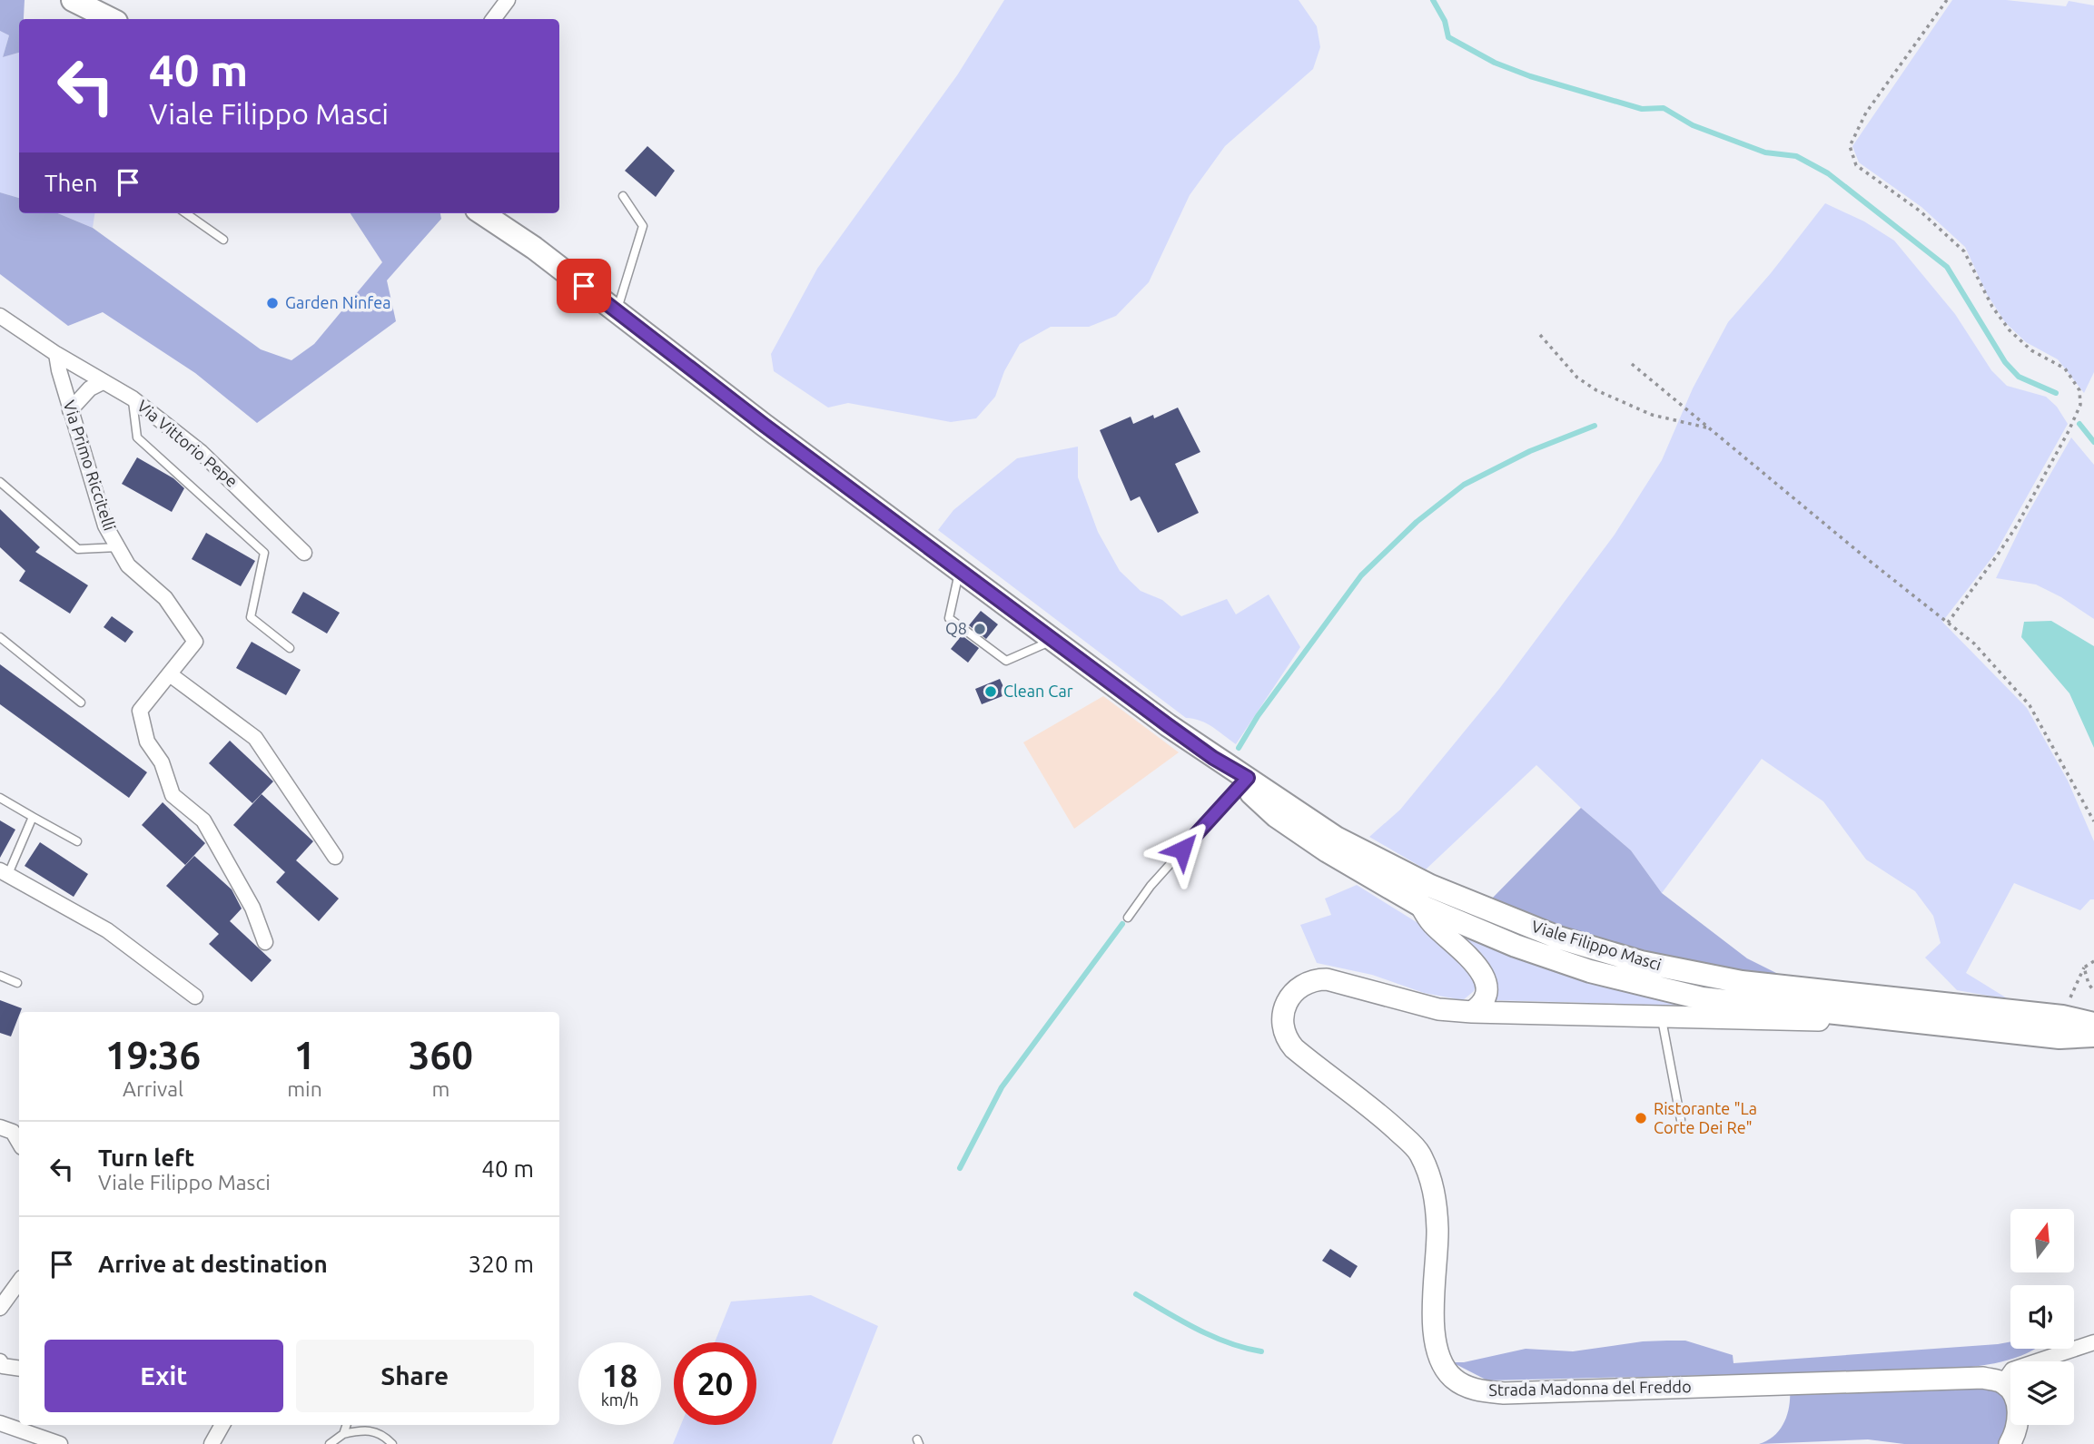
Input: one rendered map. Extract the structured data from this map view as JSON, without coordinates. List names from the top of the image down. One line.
{"streets":{"main road":["Viale Filippo Masci","Strada Madonna del Freddo"],"street":["Via Vittorio Pepe","Via Primo Riccitelli"]},"crossings":[["Via Vittorio Pepe","Via Primo Riccitelli"],["Viale Filippo Masci","Strada Madonna del Freddo"]],"places":["Garden Ninfea","Q8","Clean Car","Ristorante \"La Corte Dei Re\""],"north":"top","page":{"turn":["40 m","Viale Filippo Masci"],"then":"Then","eta":["19:36","Arrival","1","min","360","m"],"list":[{"name":"Turn left","note":"Viale Filippo Masci","value":"40 m"},{"name":"Arrive at destination","value":"320 m"}],"buttons":["Exit","Share"],"speed":"18 km/h","limit":"20"}}
